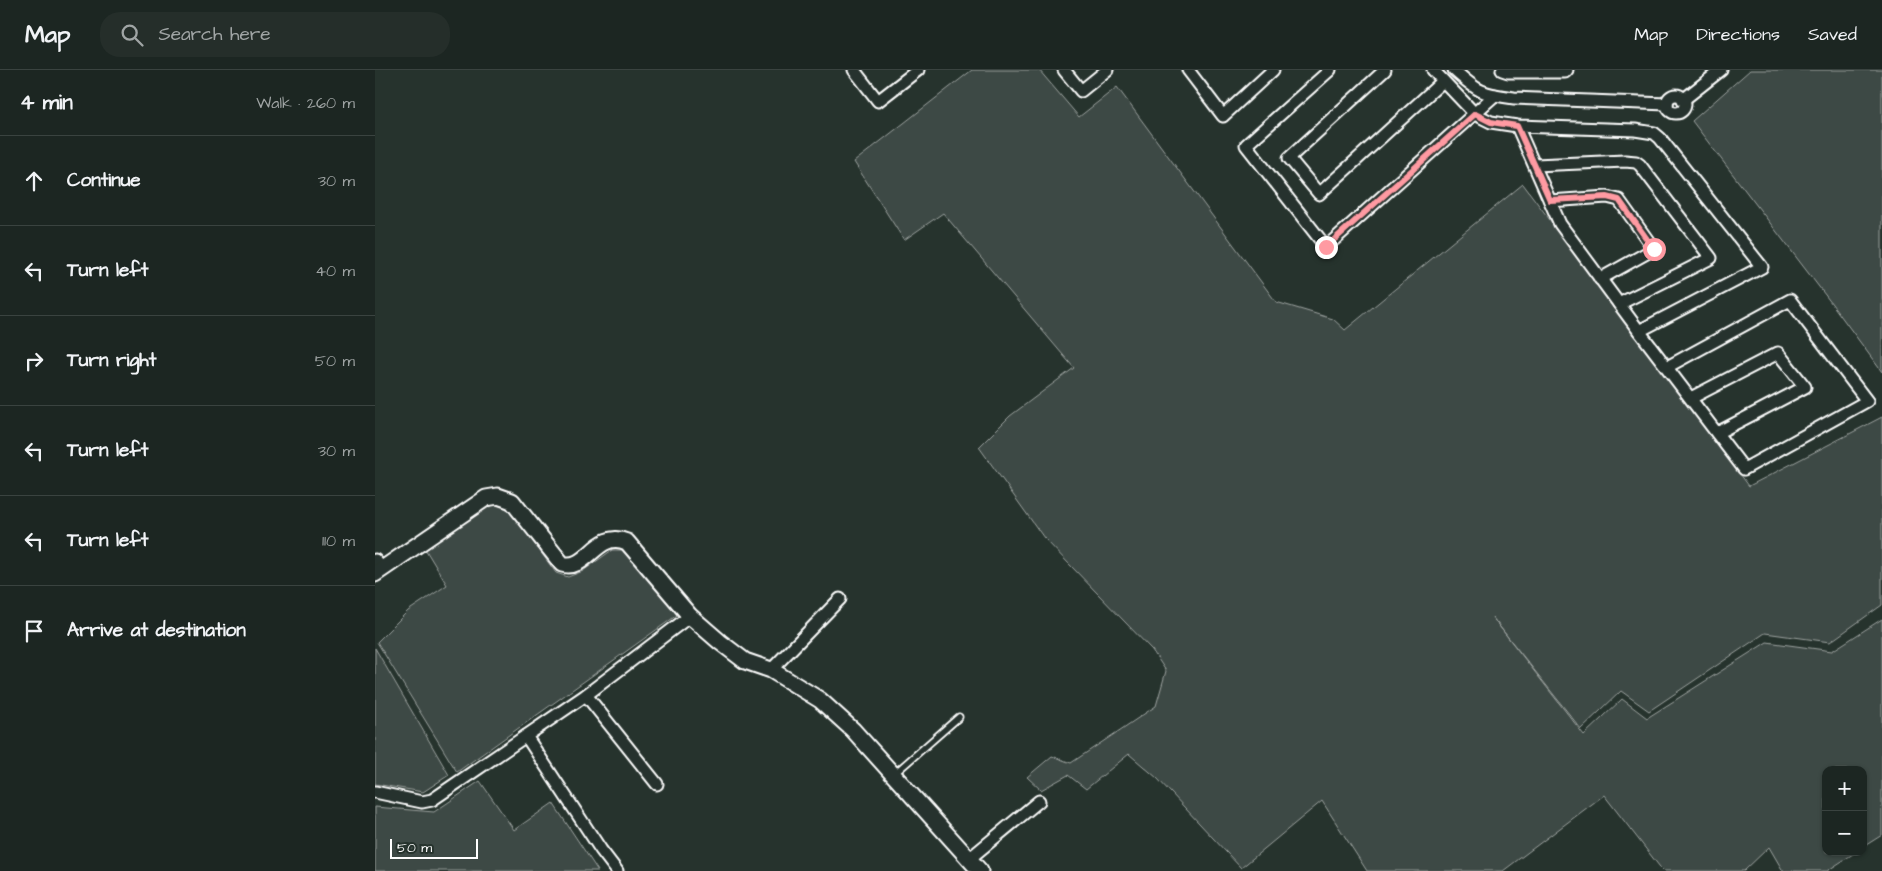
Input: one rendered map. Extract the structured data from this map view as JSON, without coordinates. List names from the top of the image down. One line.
{"scale_bar":"50 m","page":{"header":"Map","search":"Search here","nav":["Map","Directions","Saved"],"heading":["4 min","Walk · 260 m"],"list":[["Continue","30 m"],["Turn left","40 m"],["Turn right","50 m"],["Turn left","30 m"],["Turn left","110 m"],"Arrive at destination"],"map_buttons":["+","−"],"scale":"50 m"}}
